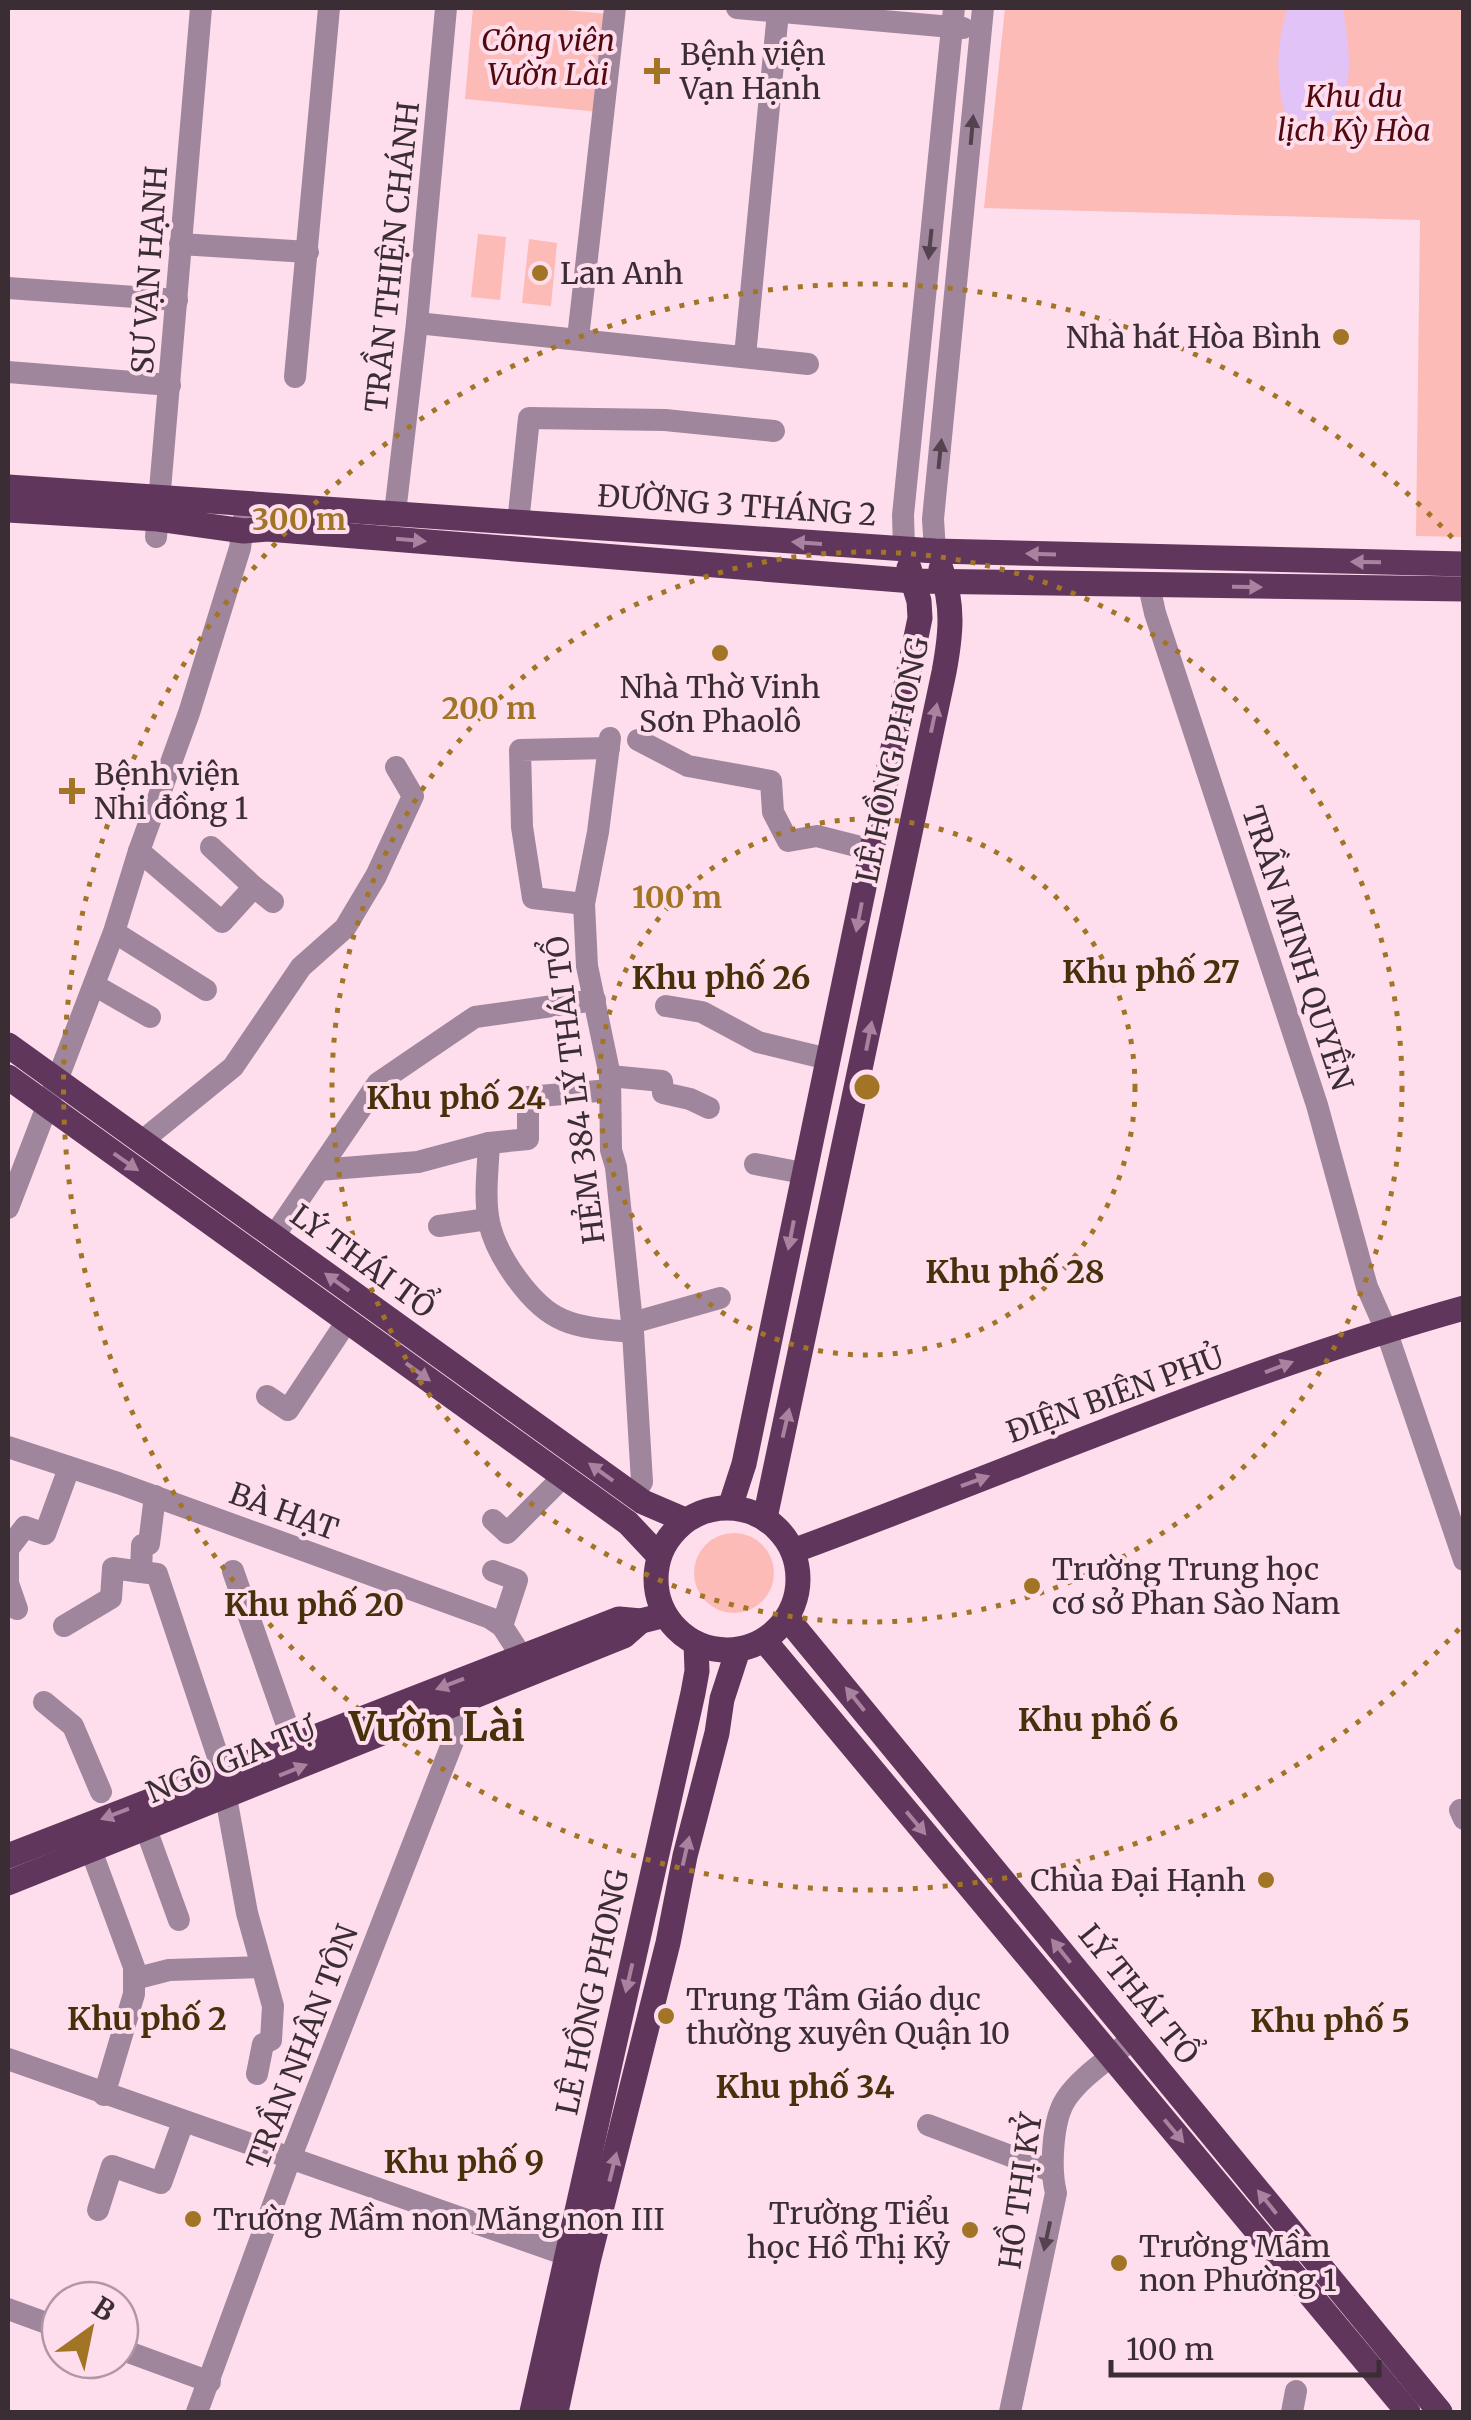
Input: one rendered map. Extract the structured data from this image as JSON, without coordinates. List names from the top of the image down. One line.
{"streets":{"main road":["ĐƯỜNG 3 THÁNG 2","LÊ HỒNG PHONG","LÝ THÁI TỔ","ĐIỆN BIÊN PHỦ","NGÔ GIA TỰ"],"street":["TRẦN THIỆN CHÁNH","SƯ VẠN HẠNH","TRẦN MINH QUYỀN","HẺM 384 LÝ THÁI TỔ","BÀ HẠT","TRẦN NHÂN TÔN","HỒ THỊ KỶ"]},"crossings":[["TRẦN THIỆN CHÁNH","ĐƯỜNG 3 THÁNG 2"],["SƯ VẠN HẠNH","ĐƯỜNG 3 THÁNG 2"],["ĐƯỜNG 3 THÁNG 2","LÊ HỒNG PHONG"],["ĐƯỜNG 3 THÁNG 2","TRẦN MINH QUYỀN"],["LÊ HỒNG PHONG","LÝ THÁI TỔ"],["LÊ HỒNG PHONG","ĐIỆN BIÊN PHỦ"],["LÊ HỒNG PHONG","NGÔ GIA TỰ"],["TRẦN MINH QUYỀN","ĐIỆN BIÊN PHỦ"],["HẺM 384 LÝ THÁI TỔ","LÝ THÁI TỔ"],["LÝ THÁI TỔ","ĐIỆN BIÊN PHỦ"],["LÝ THÁI TỔ","NGÔ GIA TỰ"],["LÝ THÁI TỔ","HỒ THỊ KỶ"],["ĐIỆN BIÊN PHỦ","NGÔ GIA TỰ"],["NGÔ GIA TỰ","TRẦN NHÂN TÔN"]],"one_way":["ĐIỆN BIÊN PHỦ","HỒ THỊ KỶ"],"districts":["Khu phố 27","Khu phố 26","Khu phố 24","Khu phố 28","Khu phố 20","Khu phố 6","Vườn Lài","Khu phố 2","Khu phố 5","Khu phố 34","Khu phố 9"],"parks":["Công viên Vườn Lài","Khu du lịch Kỳ Hòa"],"places":{"health":["Bệnh viện Vạn Hạnh","Bệnh viện Nhi đồng 1"],"other":["Lan Anh","Nhà hát Hòa Bình","Nhà Thờ Vinh Sơn Phaolô","Trường Trung học cơ sở Phan Sào Nam","Chùa Đại Hạnh","Trung Tâm Giáo dục thường xuyên Quận 10","Trường Mầm non Măng non III","Trường Tiểu học Hồ Thị Kỷ","Trường Mầm non Phường 1"]},"scale_bar":"100 m","north":"top right","rings":["300 m","200 m","100 m"]}
